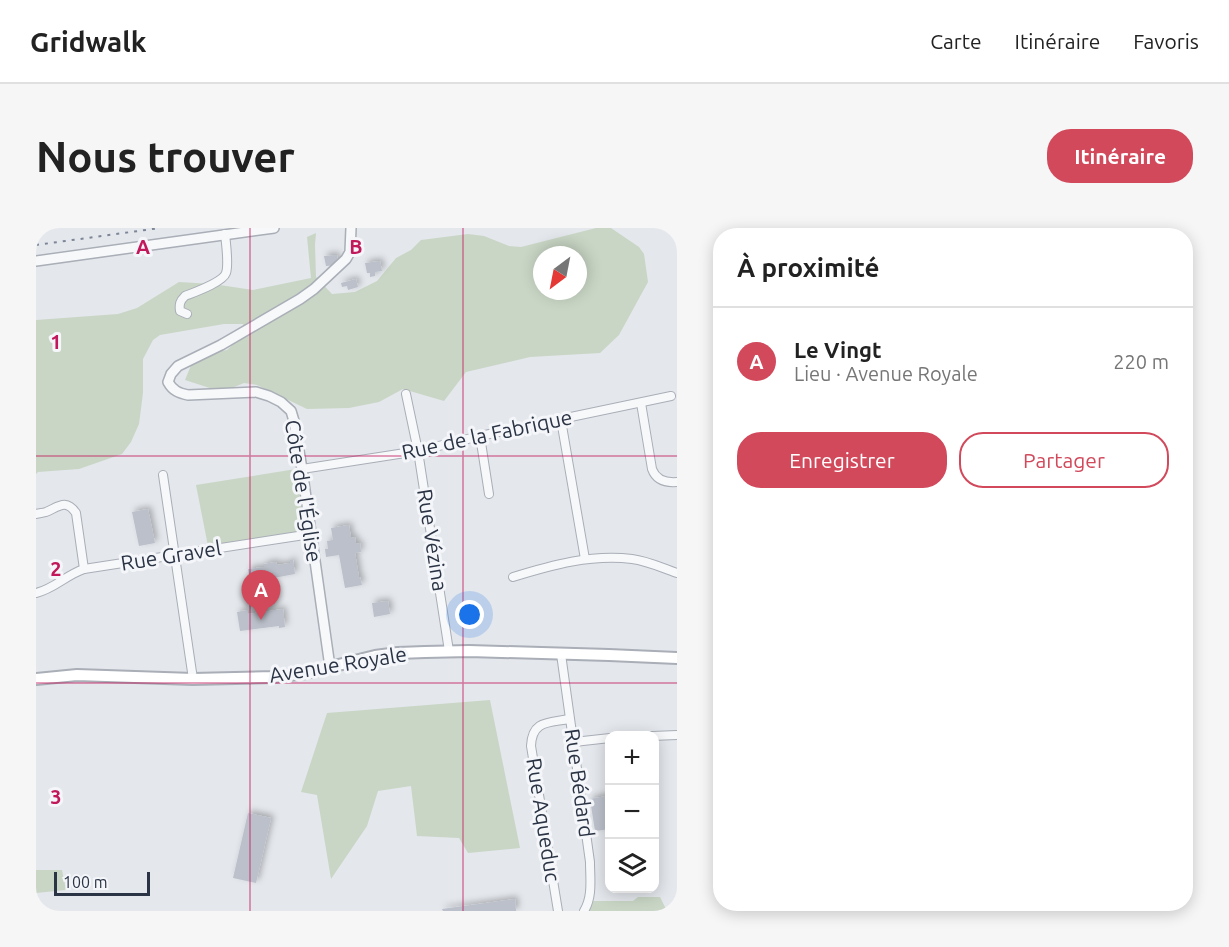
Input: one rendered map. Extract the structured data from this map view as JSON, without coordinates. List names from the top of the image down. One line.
{"streets":{"main road":["Avenue Royale"],"street":["Rue de la Fabrique","Côte de l'Église","Rue Vézina","Rue Gravel","Rue Bédard","Rue Aqueduc"]},"crossings":[["Rue de la Fabrique","Côte de l'Église"],["Rue de la Fabrique","Rue Vézina"],["Côte de l'Église","Rue Gravel"],["Côte de l'Église","Avenue Royale"],["Rue Vézina","Avenue Royale"],["Avenue Royale","Rue Bédard"],["Rue Bédard","Rue Aqueduc"]],"scale_bar":"100 m","north":"bottom left","page":{"header":"Gridwalk","nav":["Carte","Itinéraire","Favoris"],"buttons":["Itinéraire",["Enregistrer","Partager"]],"title":"Nous trouver","heading":"À proximité","list":[{"mark":"A","name":"Le Vingt","note":"Lieu · Avenue Royale","value":"220 m"}],"pins":"A","map_buttons":["+","−"],"scale":"100 m"},"grid":{"columns":["A","B"],"rows":["1","2","3"]}}
